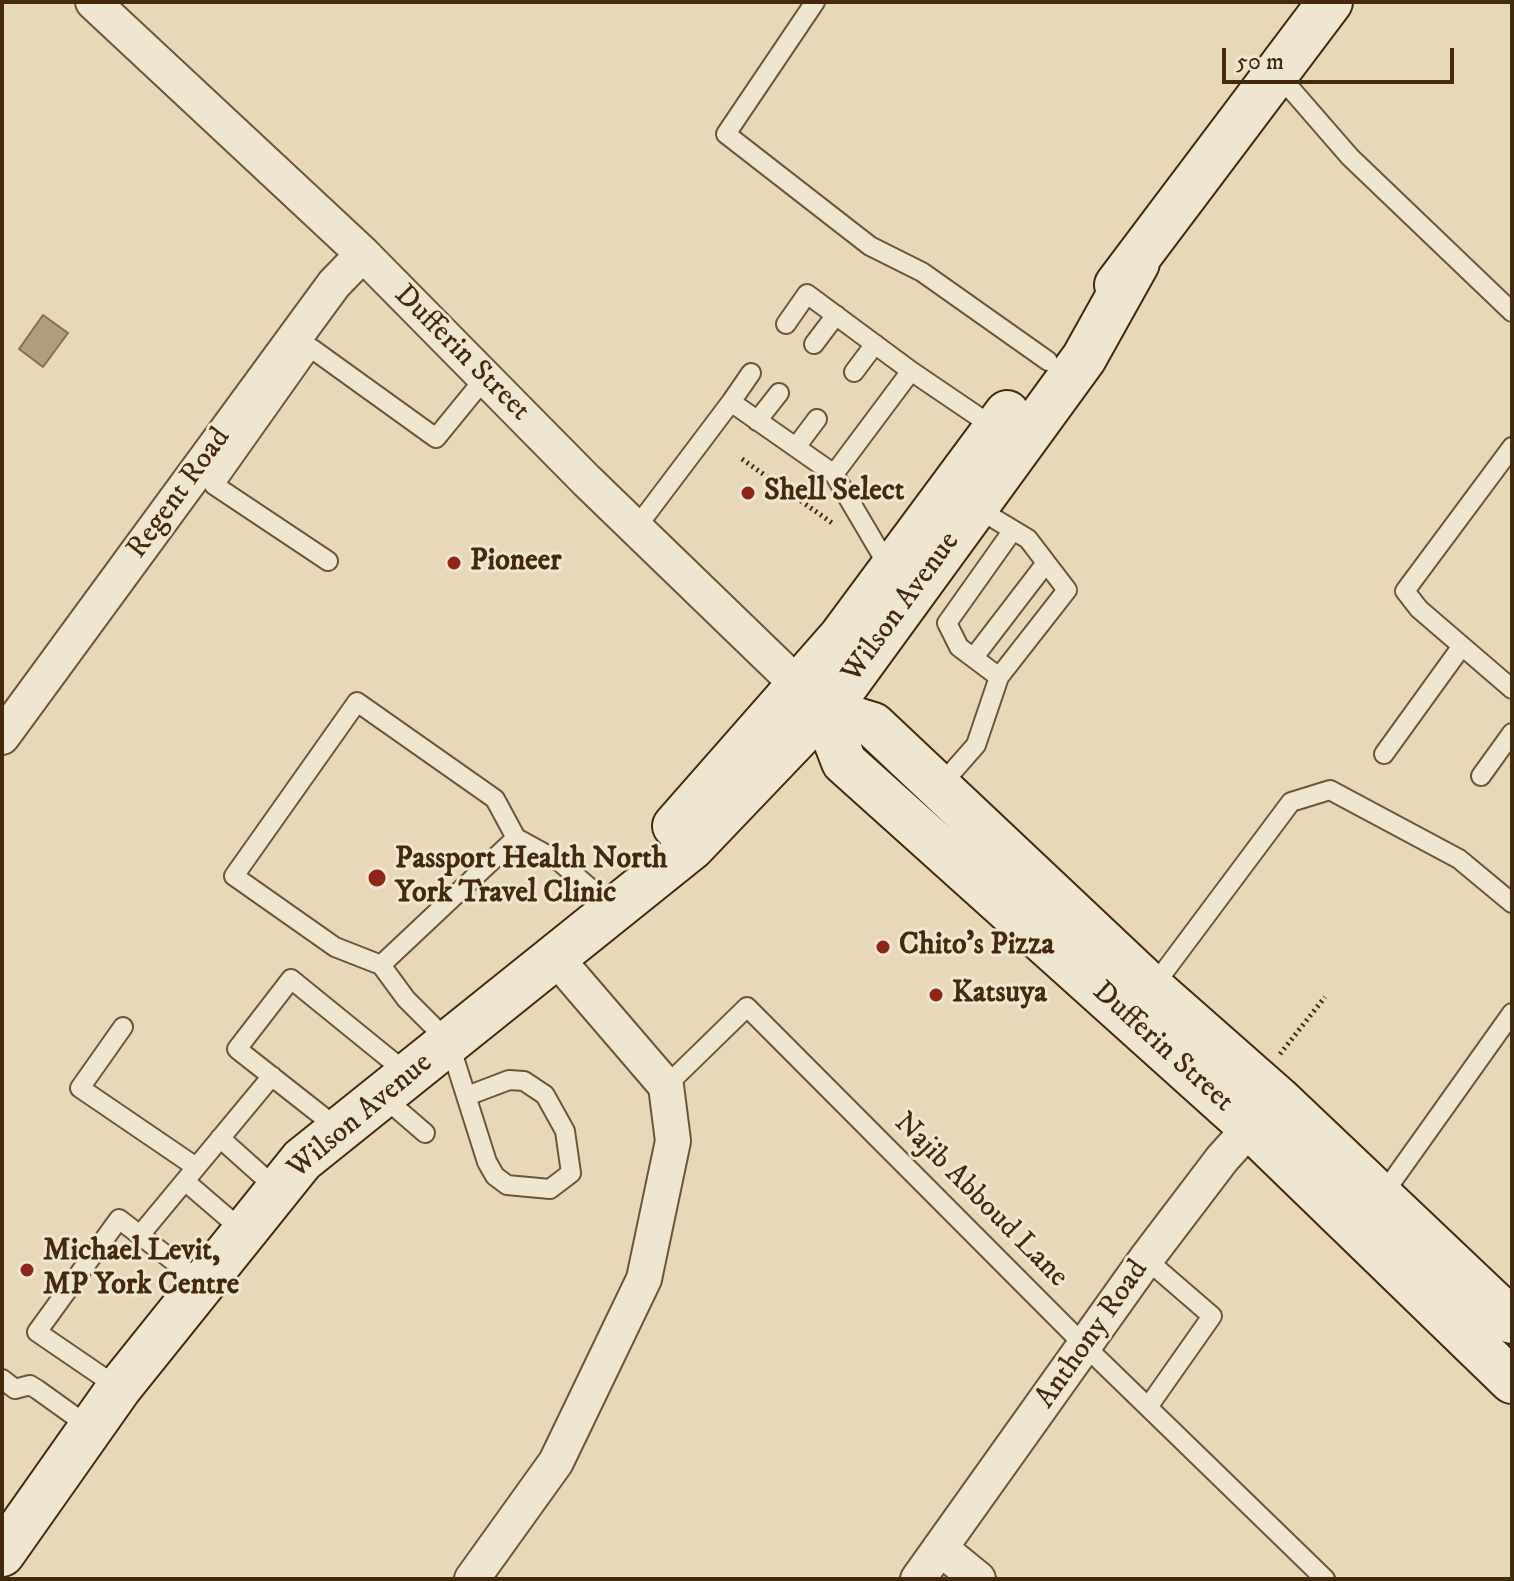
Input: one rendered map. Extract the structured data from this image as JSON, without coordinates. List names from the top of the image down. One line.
{"streets":{"main road":["Dufferin Street","Wilson Avenue"],"street":["Regent Road","Anthony Road"],"lane":["Najib Abboud Lane"]},"crossings":[["Dufferin Street","Regent Road"],["Dufferin Street","Wilson Avenue"],["Dufferin Street","Anthony Road"],["Najib Abboud Lane","Anthony Road"]],"places":["Shell Select","Pioneer","Passport Health North York Travel Clinic","Chito's Pizza","Katsuya","Michael Levit, MP York Centre"],"scale_bar":"50 m"}
